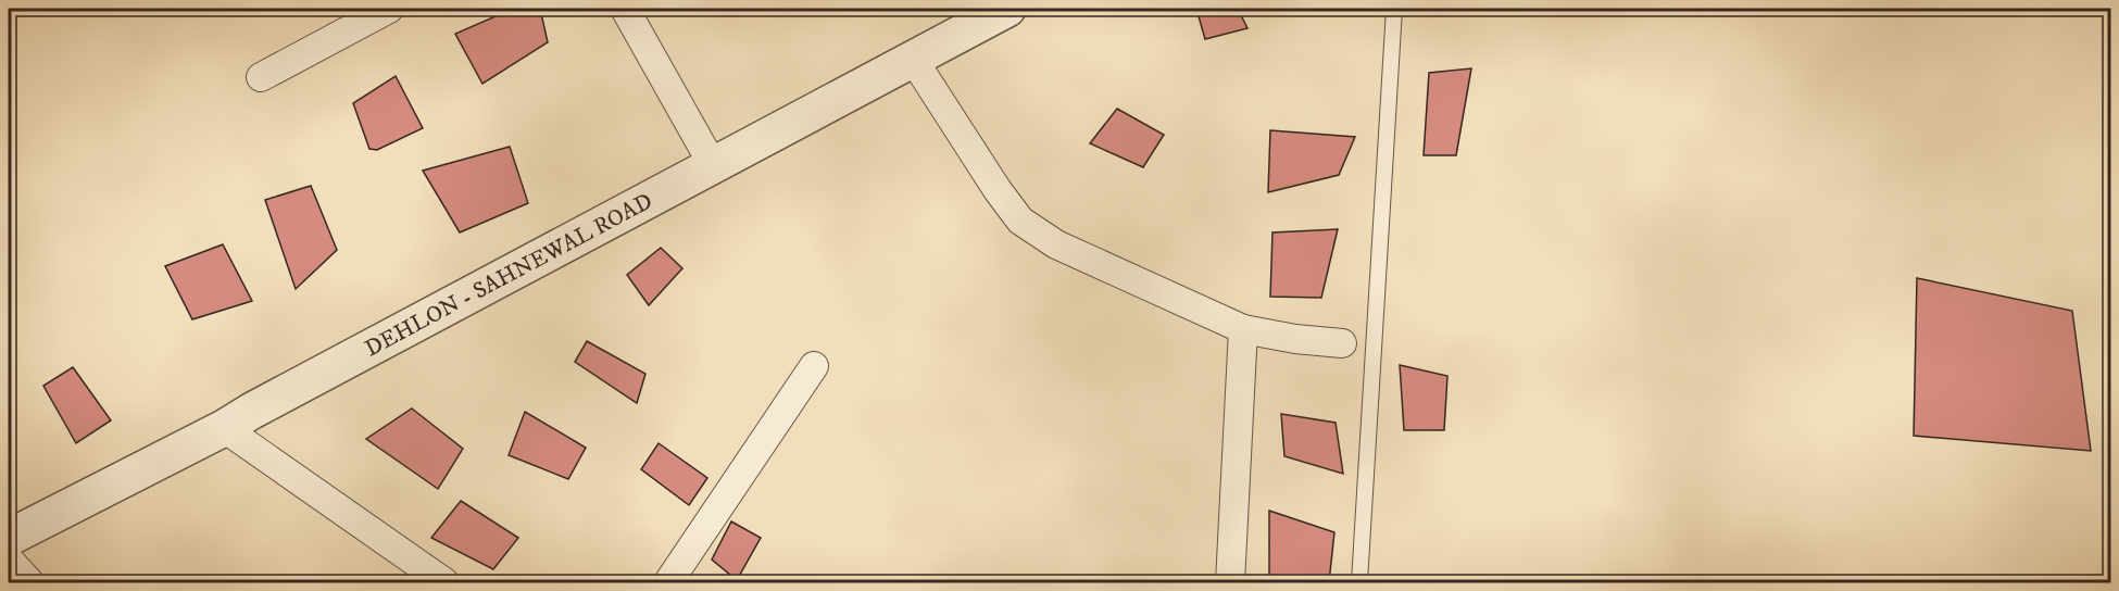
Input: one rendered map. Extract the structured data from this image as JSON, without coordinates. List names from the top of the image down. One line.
{"streets":{"street":["DEHLON - SAHNEWAL ROAD"]}}
